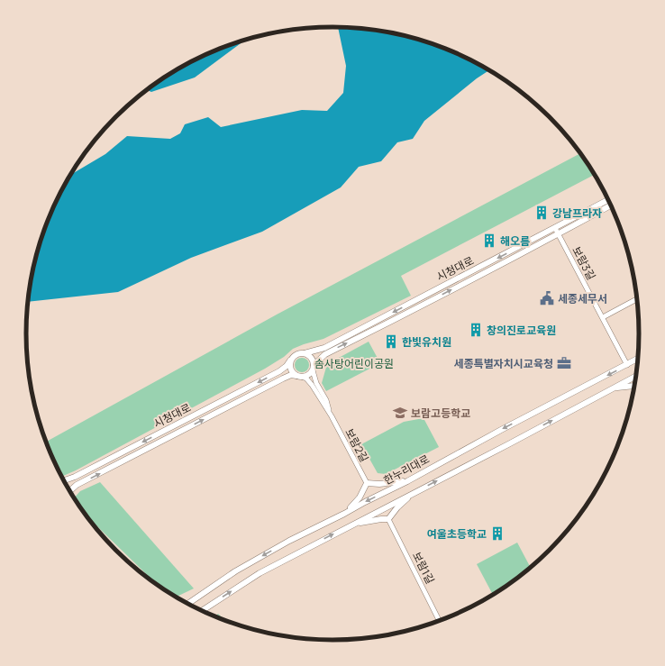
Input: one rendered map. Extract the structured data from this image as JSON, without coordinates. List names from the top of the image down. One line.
{"streets":{"street":["보람3길","시청대로","보람2길","한누리대로","보람1길"]},"crossings":[["보람3길","시청대로"],["보람3길","한누리대로"],["시청대로","보람2길"]],"parks":["솜사탕어린이공원"],"places":{"building":["강남프라자","해오름","창의진로교육원","한빛유치원","여울초등학교"],"public building":["세종세무서"],"office":["세종특별자치시교육청"],"school or university":["보람고등학교"]}}
